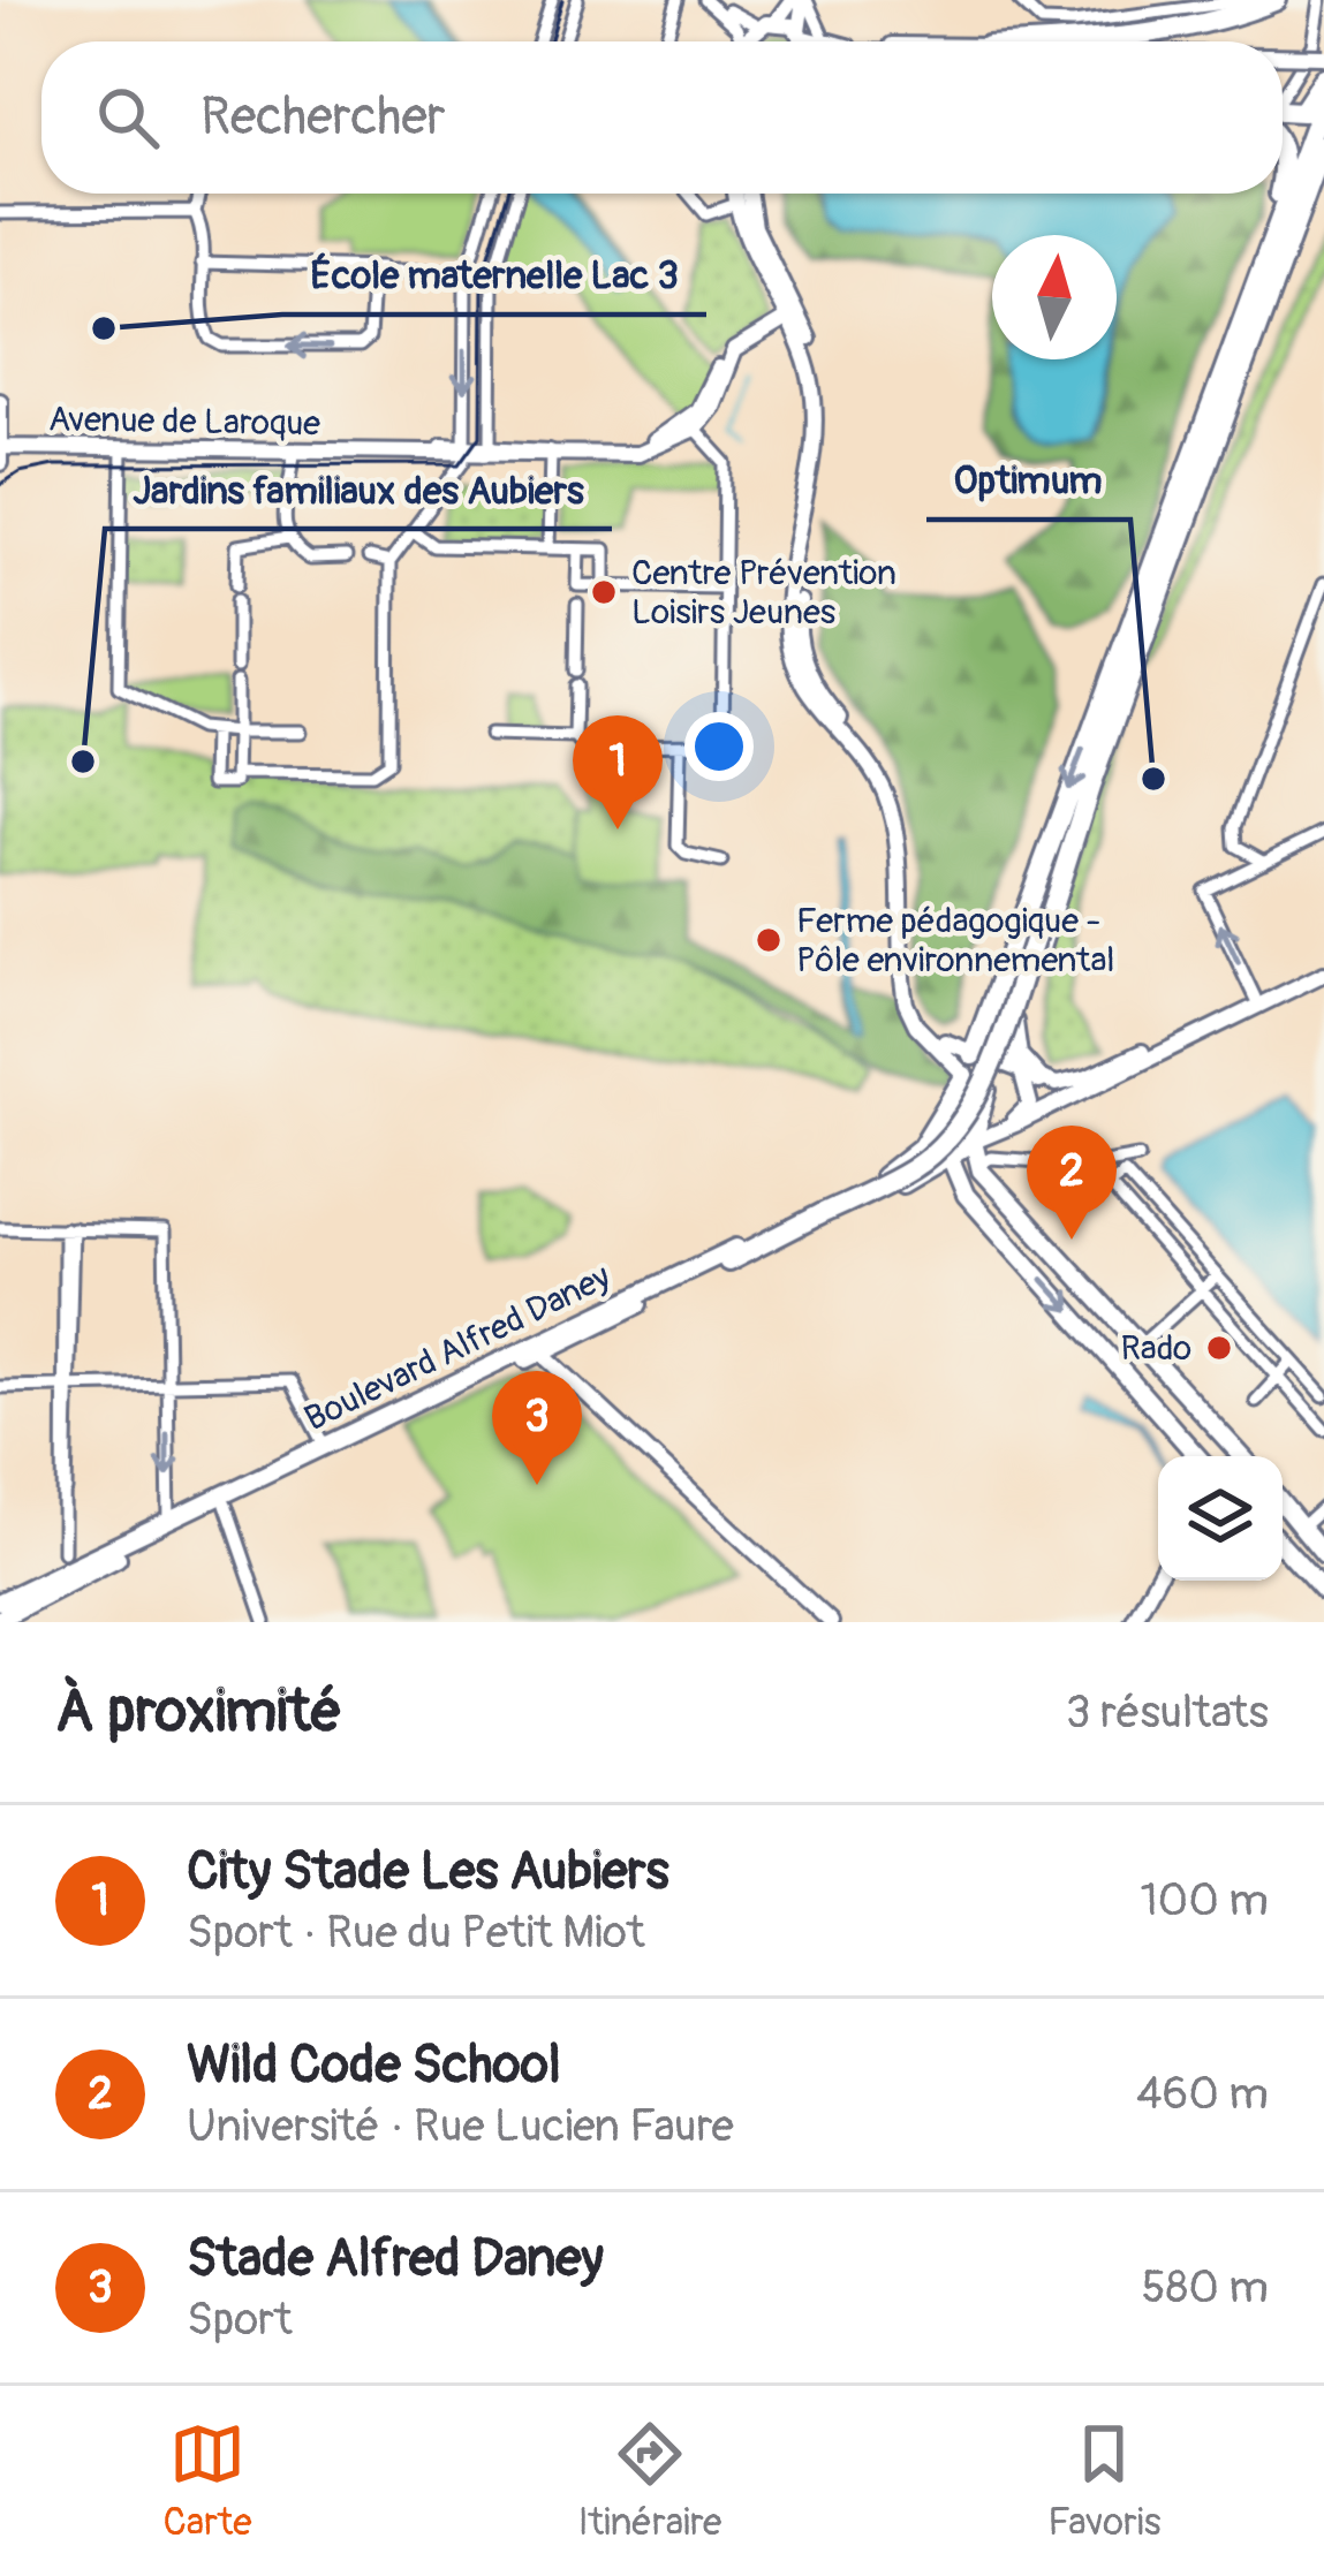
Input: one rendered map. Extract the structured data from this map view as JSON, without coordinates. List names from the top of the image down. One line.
{"streets":{"main road":["Boulevard Alfred Daney"],"street":["Avenue de Laroque"]},"places":["École maternelle Lac 3","Centre Prévention Loisirs Jeunes","Jardins familiaux des Aubiers","Optimum","Ferme pédagogique - Pôle environnemental","Rado"],"north":"top","page":{"search":"Rechercher","pins":["1","2","3"],"heading":["À proximité","3 résultats"],"list":[{"mark":"1","name":"City Stade Les Aubiers","note":"Sport · Rue du Petit Miot","value":"100 m"},{"mark":"2","name":"Wild Code School","note":"Université · Rue Lucien Faure","value":"460 m"},{"mark":"3","name":"Stade Alfred Daney","note":"Sport","value":"580 m"}],"nav":["Carte","Itinéraire","Favoris"]}}
